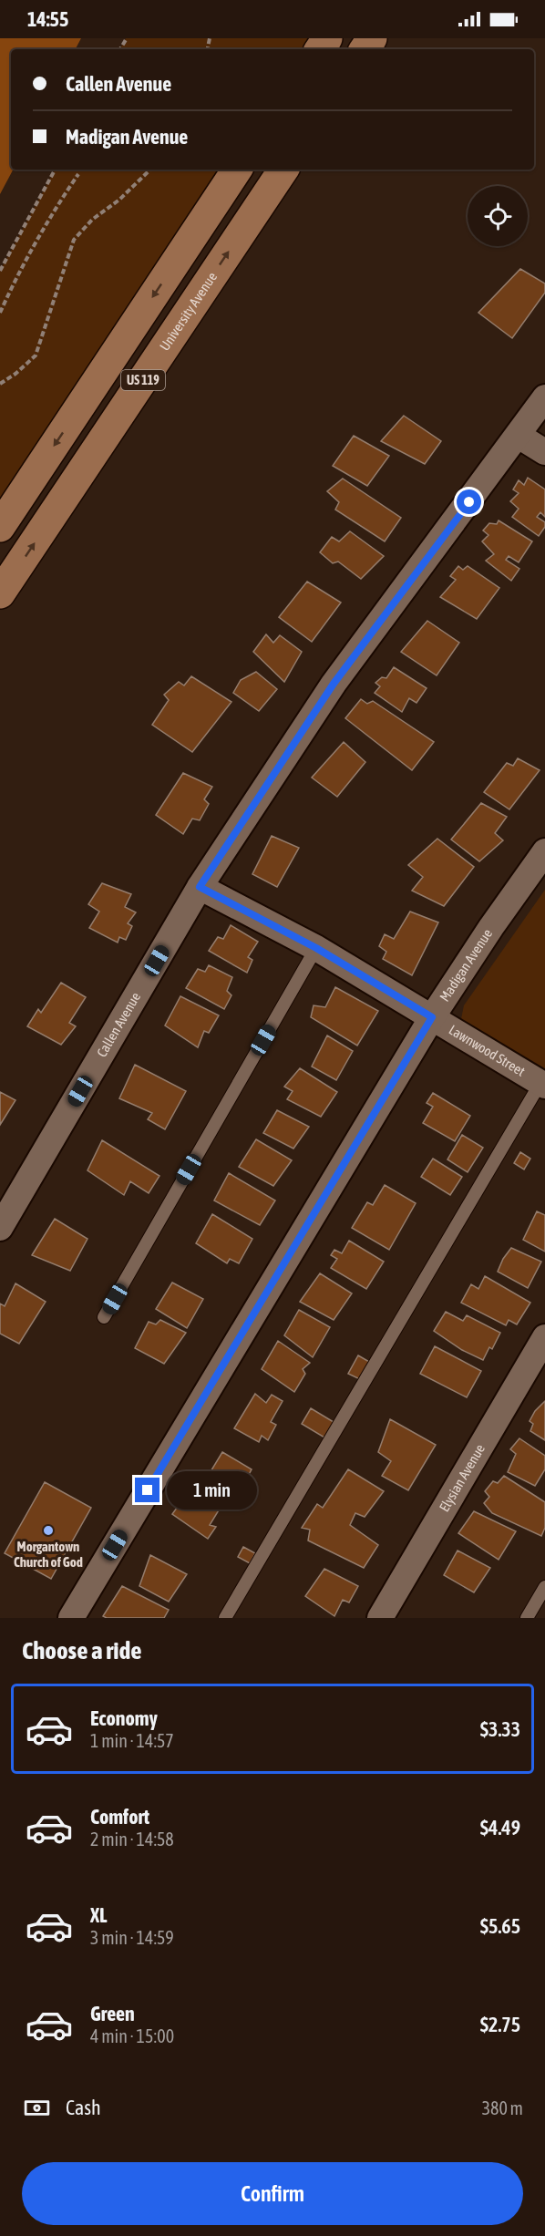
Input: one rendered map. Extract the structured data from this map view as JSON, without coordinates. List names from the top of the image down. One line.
{"streets":{"main road":["University Avenue","US 119"],"street":["Madigan Avenue","Callen Avenue","Lawnwood Street","Elysian Avenue"]},"crossings":[["Madigan Avenue","Lawnwood Street"],["Callen Avenue","Lawnwood Street"]],"places":["Morgantown Church of God"],"page":{"status":"14:55","banner":["Callen Avenue","Madigan Avenue"],"bubble":"1 min","heading":"Choose a ride","list":[{"name":"Economy","note":"1 min · 14:57","value":"$3.33"},{"name":"Comfort","note":"2 min · 14:58","value":"$4.49"},{"name":"XL","note":"3 min · 14:59","value":"$5.65"},{"name":"Green","note":"4 min · 15:00","value":"$2.75"}],"pay":["Cash","380 m"],"buttons":"Confirm"}}
